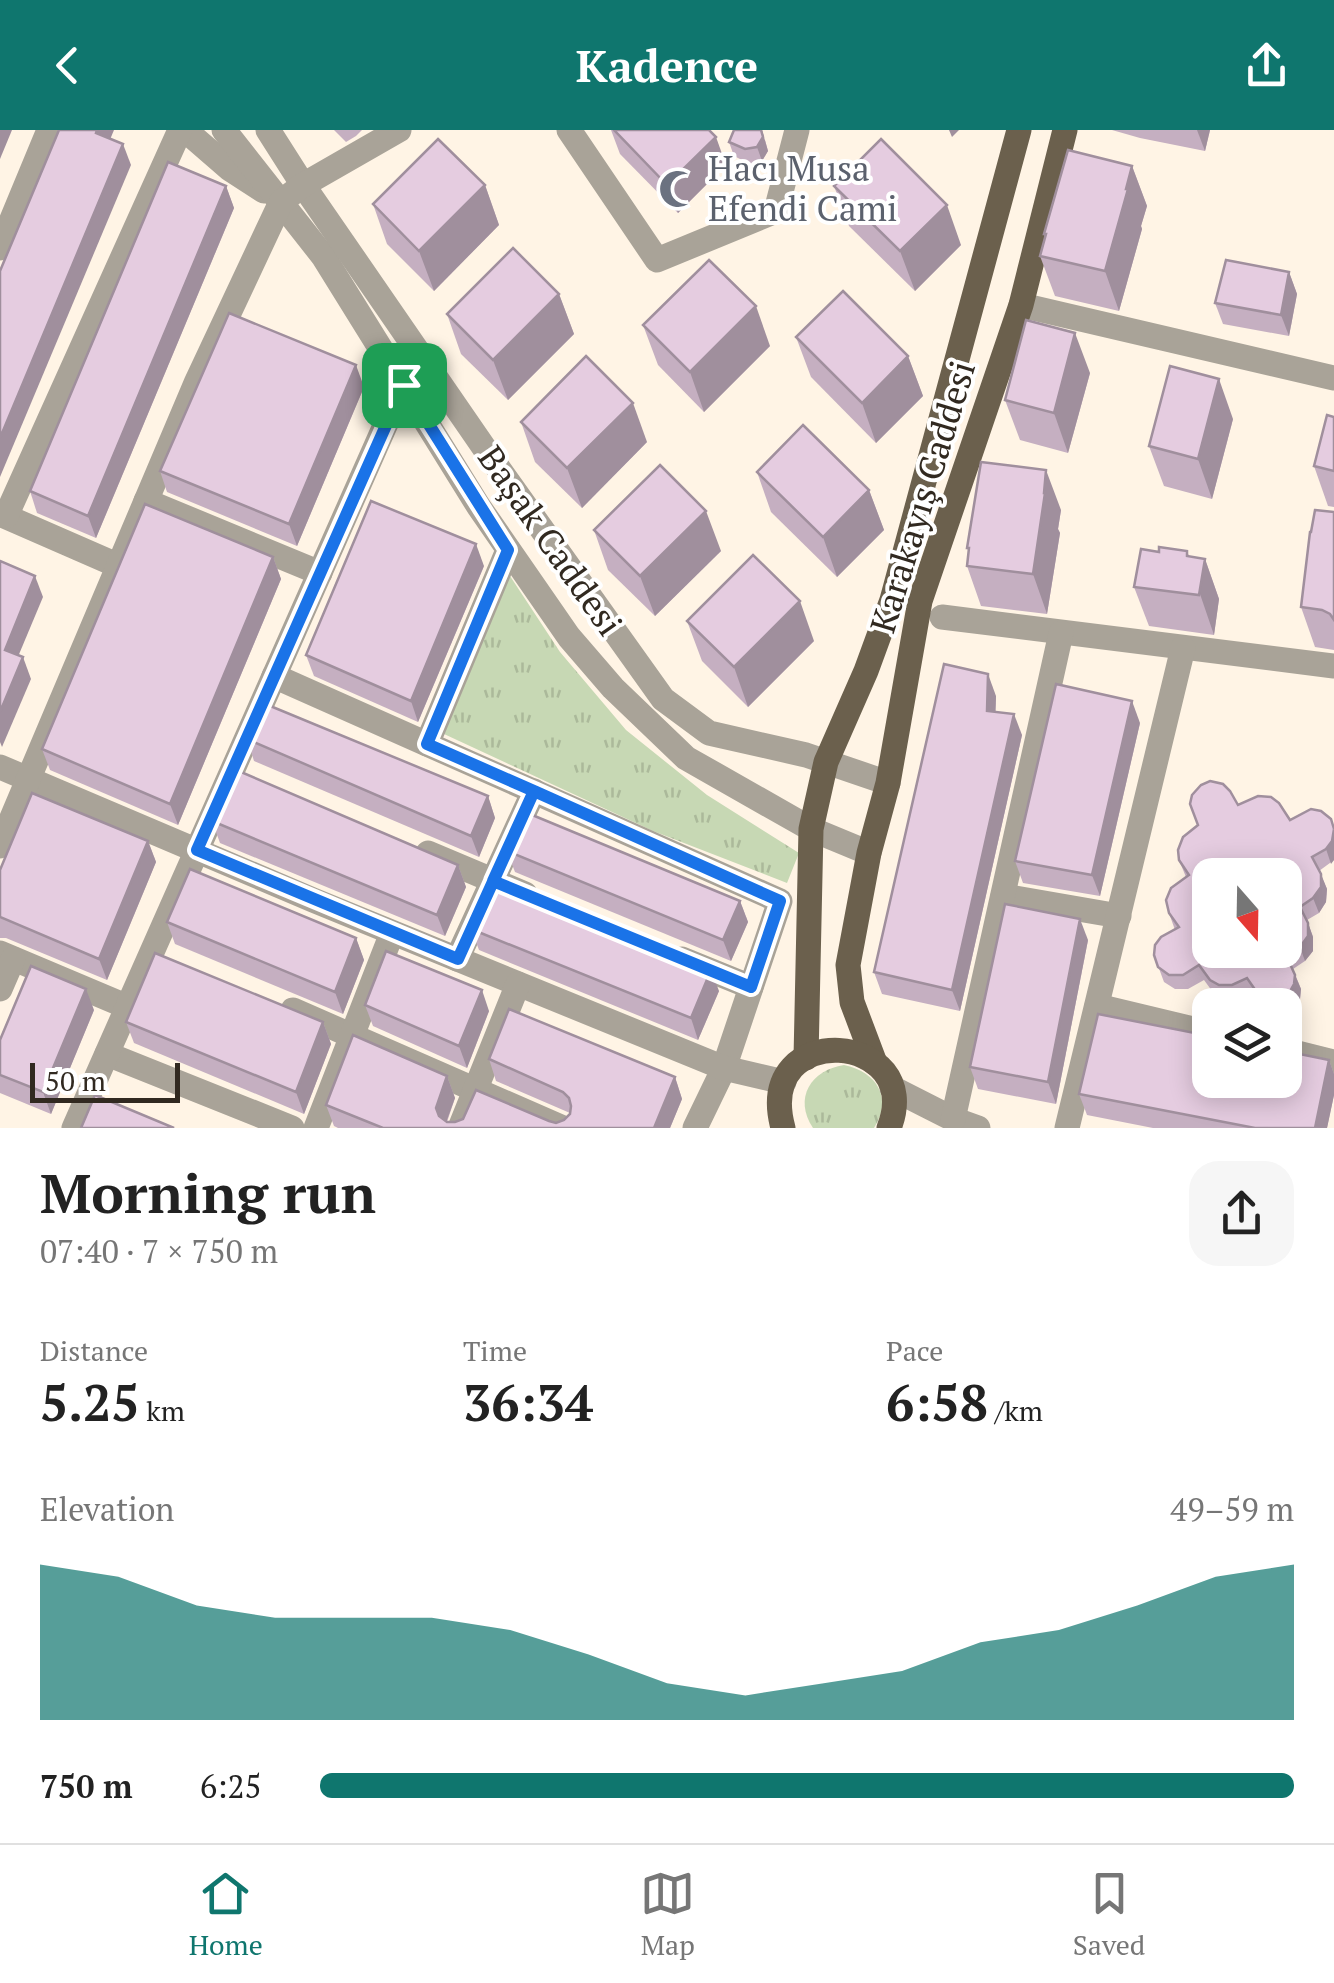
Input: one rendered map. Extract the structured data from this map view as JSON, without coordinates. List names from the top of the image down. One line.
{"streets":{"main road":["Karakayış Caddesi"],"street":["Başak Caddesi"]},"crossings":[["Karakayış Caddesi","Başak Caddesi"]],"places":{"mosque":["Hacı Musa Efendi Cami"]},"scale_bar":"50 m","north":"bottom","page":{"header":"Kadence","scale":"50 m","heading":["Morning run","07:40 · 7 × 750 m"],"stats":[["Distance","5.25 km"],["Time","36:34"],["Pace","6:58 /km"]],"chart":["Elevation","49–59 m"],"list":[{"name":"750 m","note":"6:25"}],"tabs":["Home","Map","Saved"]}}
